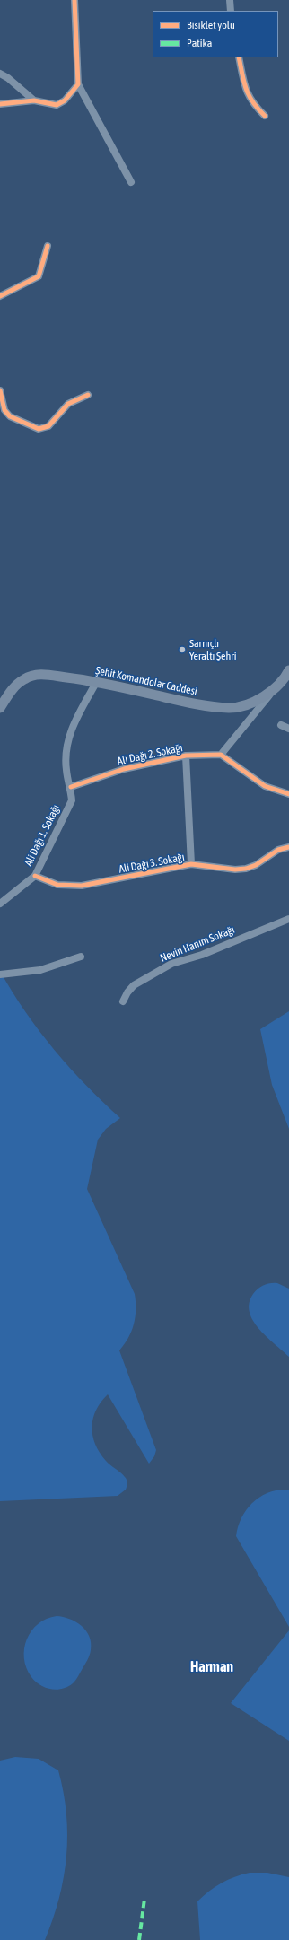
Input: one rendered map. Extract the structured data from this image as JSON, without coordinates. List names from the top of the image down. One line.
{"streets":{"main road":["Şehit Komandolar Caddesi"],"street":["Ali Dağı 2. Sokağı","Ali Dağı 1. Sokağı","Ali Dağı 3. Sokağı","Nevin Hanım Sokağı"]},"crossings":[["Şehit Komandolar Caddesi","Ali Dağı 1. Sokağı"],["Ali Dağı 2. Sokağı","Ali Dağı 1. Sokağı"],["Ali Dağı 1. Sokağı","Ali Dağı 3. Sokağı"]],"districts":["Harman"],"places":["Sarnıçlı Yeraltı Şehri"],"legend":["Bisiklet yolu","Patika"]}
